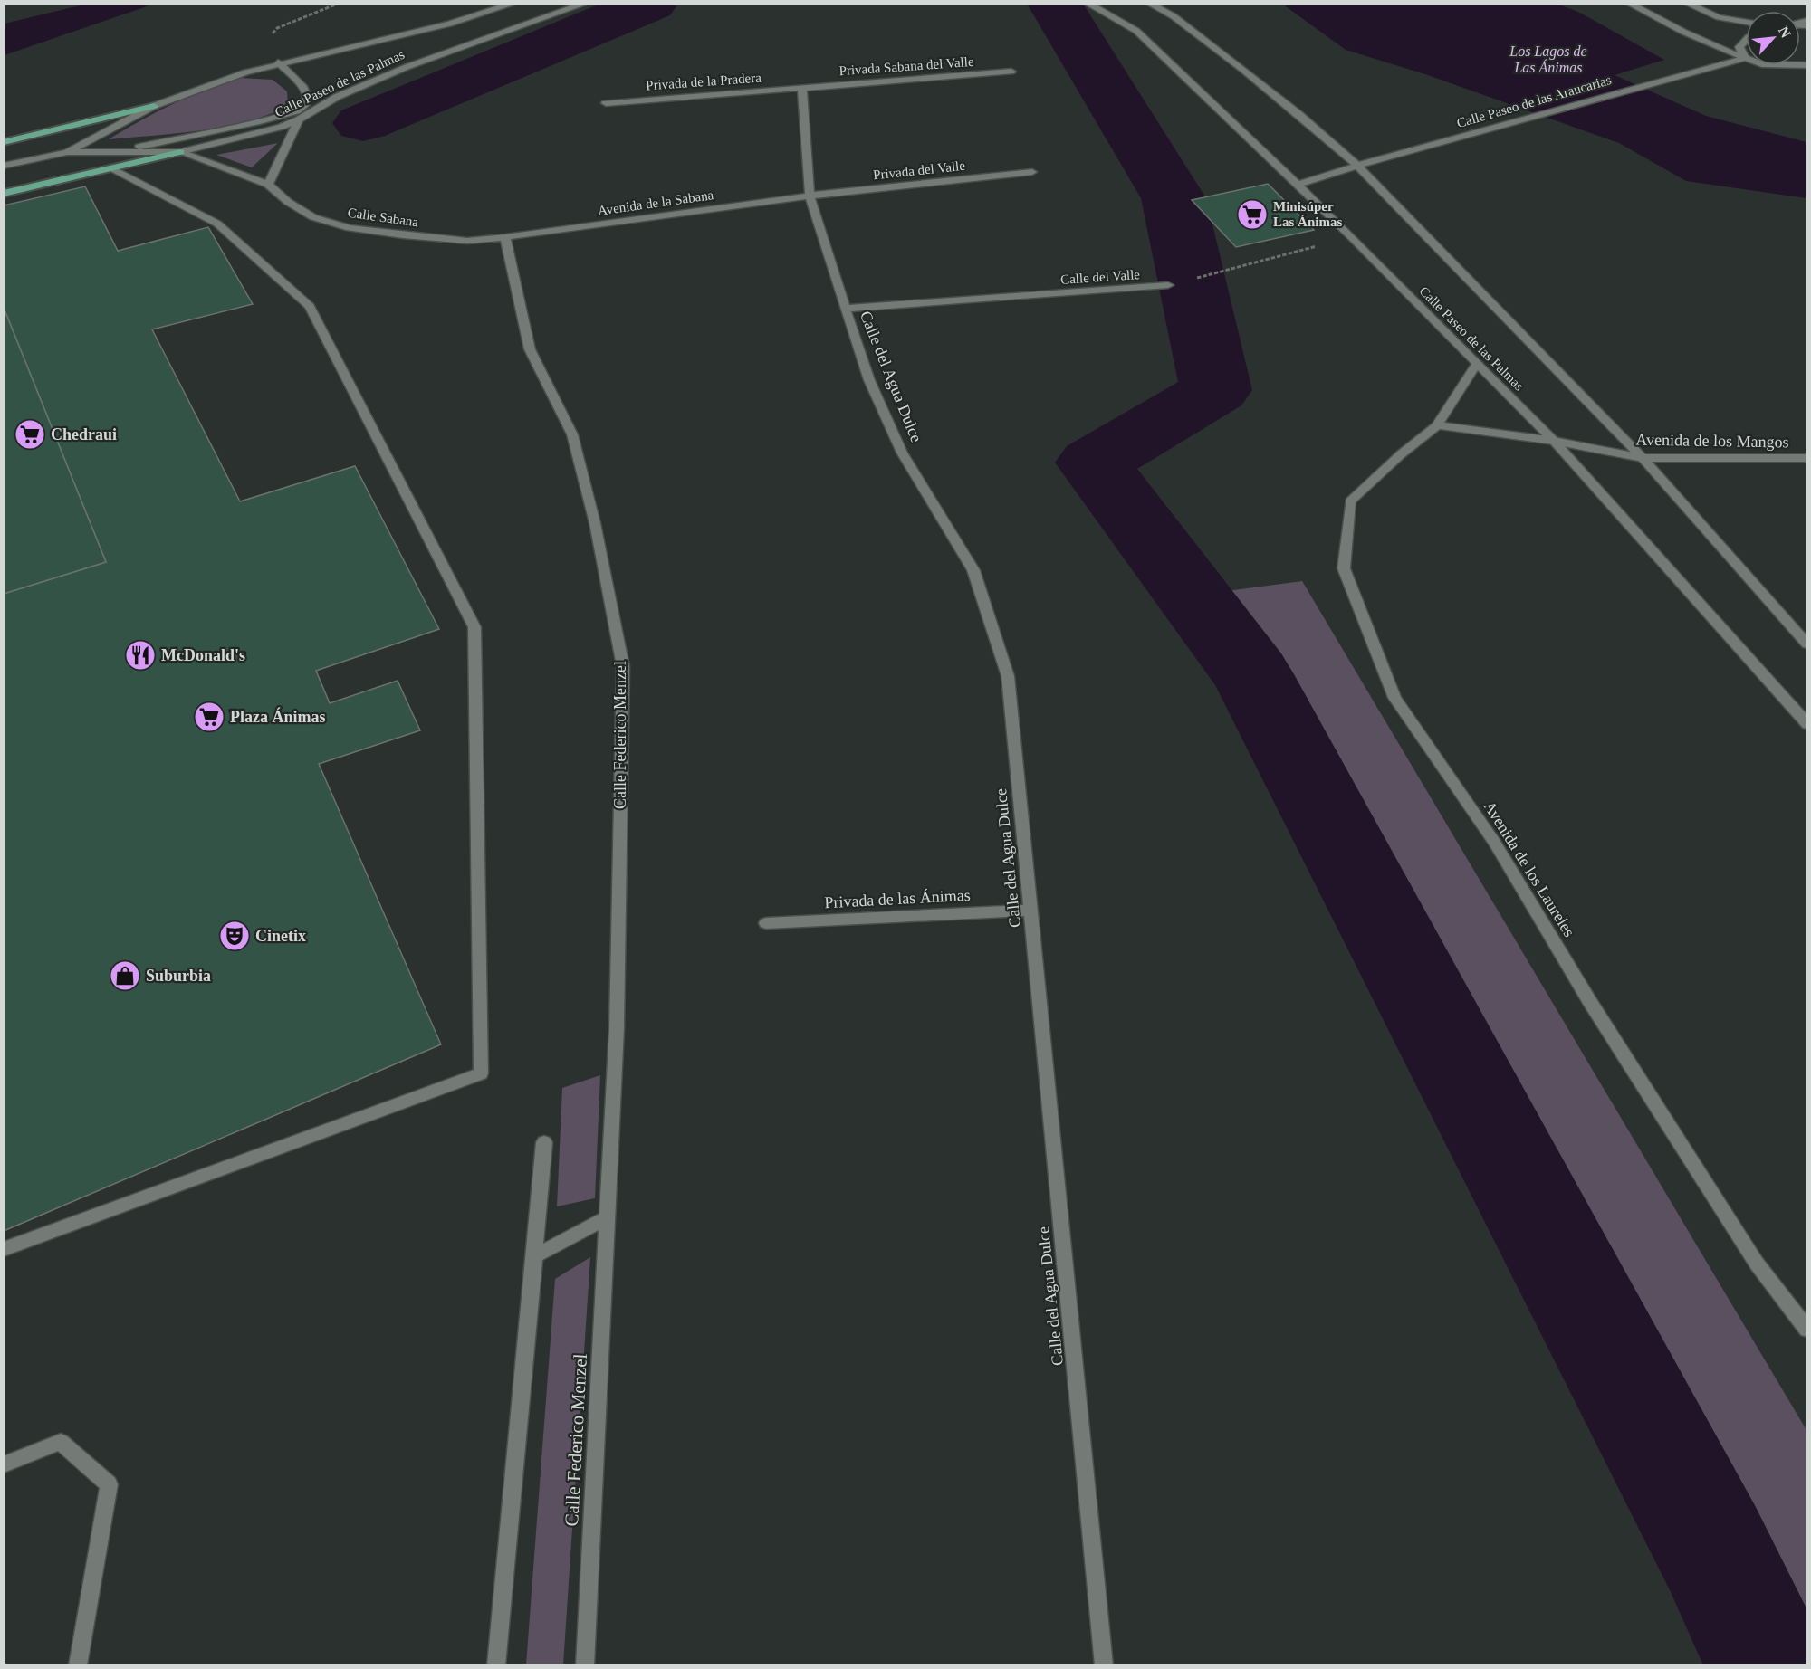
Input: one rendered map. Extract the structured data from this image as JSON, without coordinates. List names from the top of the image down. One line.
{"streets":{"street":["Privada Sabana del Valle","Privada de la Pradera","Calle Paseo de las Palmas","Calle Paseo de las Araucarias","Privada del Valle","Avenida de la Sabana","Calle Sabana","Calle del Valle","Calle del Agua Dulce","Avenida de los Mangos","Calle Federico Menzel","Avenida de los Laureles","Privada de las Ánimas"]},"crossings":[["Privada Sabana del Valle","Privada de la Pradera"],["Privada Sabana del Valle","Calle del Agua Dulce"],["Privada de la Pradera","Calle del Agua Dulce"],["Calle Paseo de las Palmas","Calle Paseo de las Araucarias"],["Calle Paseo de las Palmas","Calle Sabana"],["Calle Paseo de las Palmas","Avenida de los Mangos"],["Calle Paseo de las Palmas","Avenida de los Laureles"],["Privada del Valle","Avenida de la Sabana"],["Privada del Valle","Calle del Agua Dulce"],["Avenida de la Sabana","Calle Sabana"],["Avenida de la Sabana","Calle del Agua Dulce"],["Avenida de la Sabana","Calle Federico Menzel"],["Calle Sabana","Calle Federico Menzel"],["Calle del Valle","Calle del Agua Dulce"],["Calle del Agua Dulce","Privada de las Ánimas"]],"water":["Los Lagos de Las Ánimas"],"places":{"supermarket":["Minisúper Las Ánimas","Chedraui","Plaza Ánimas"],"restaurant":["McDonald's"],"theatre":["Cinetix"],"shop":["Suburbia"]},"north":"top right"}
